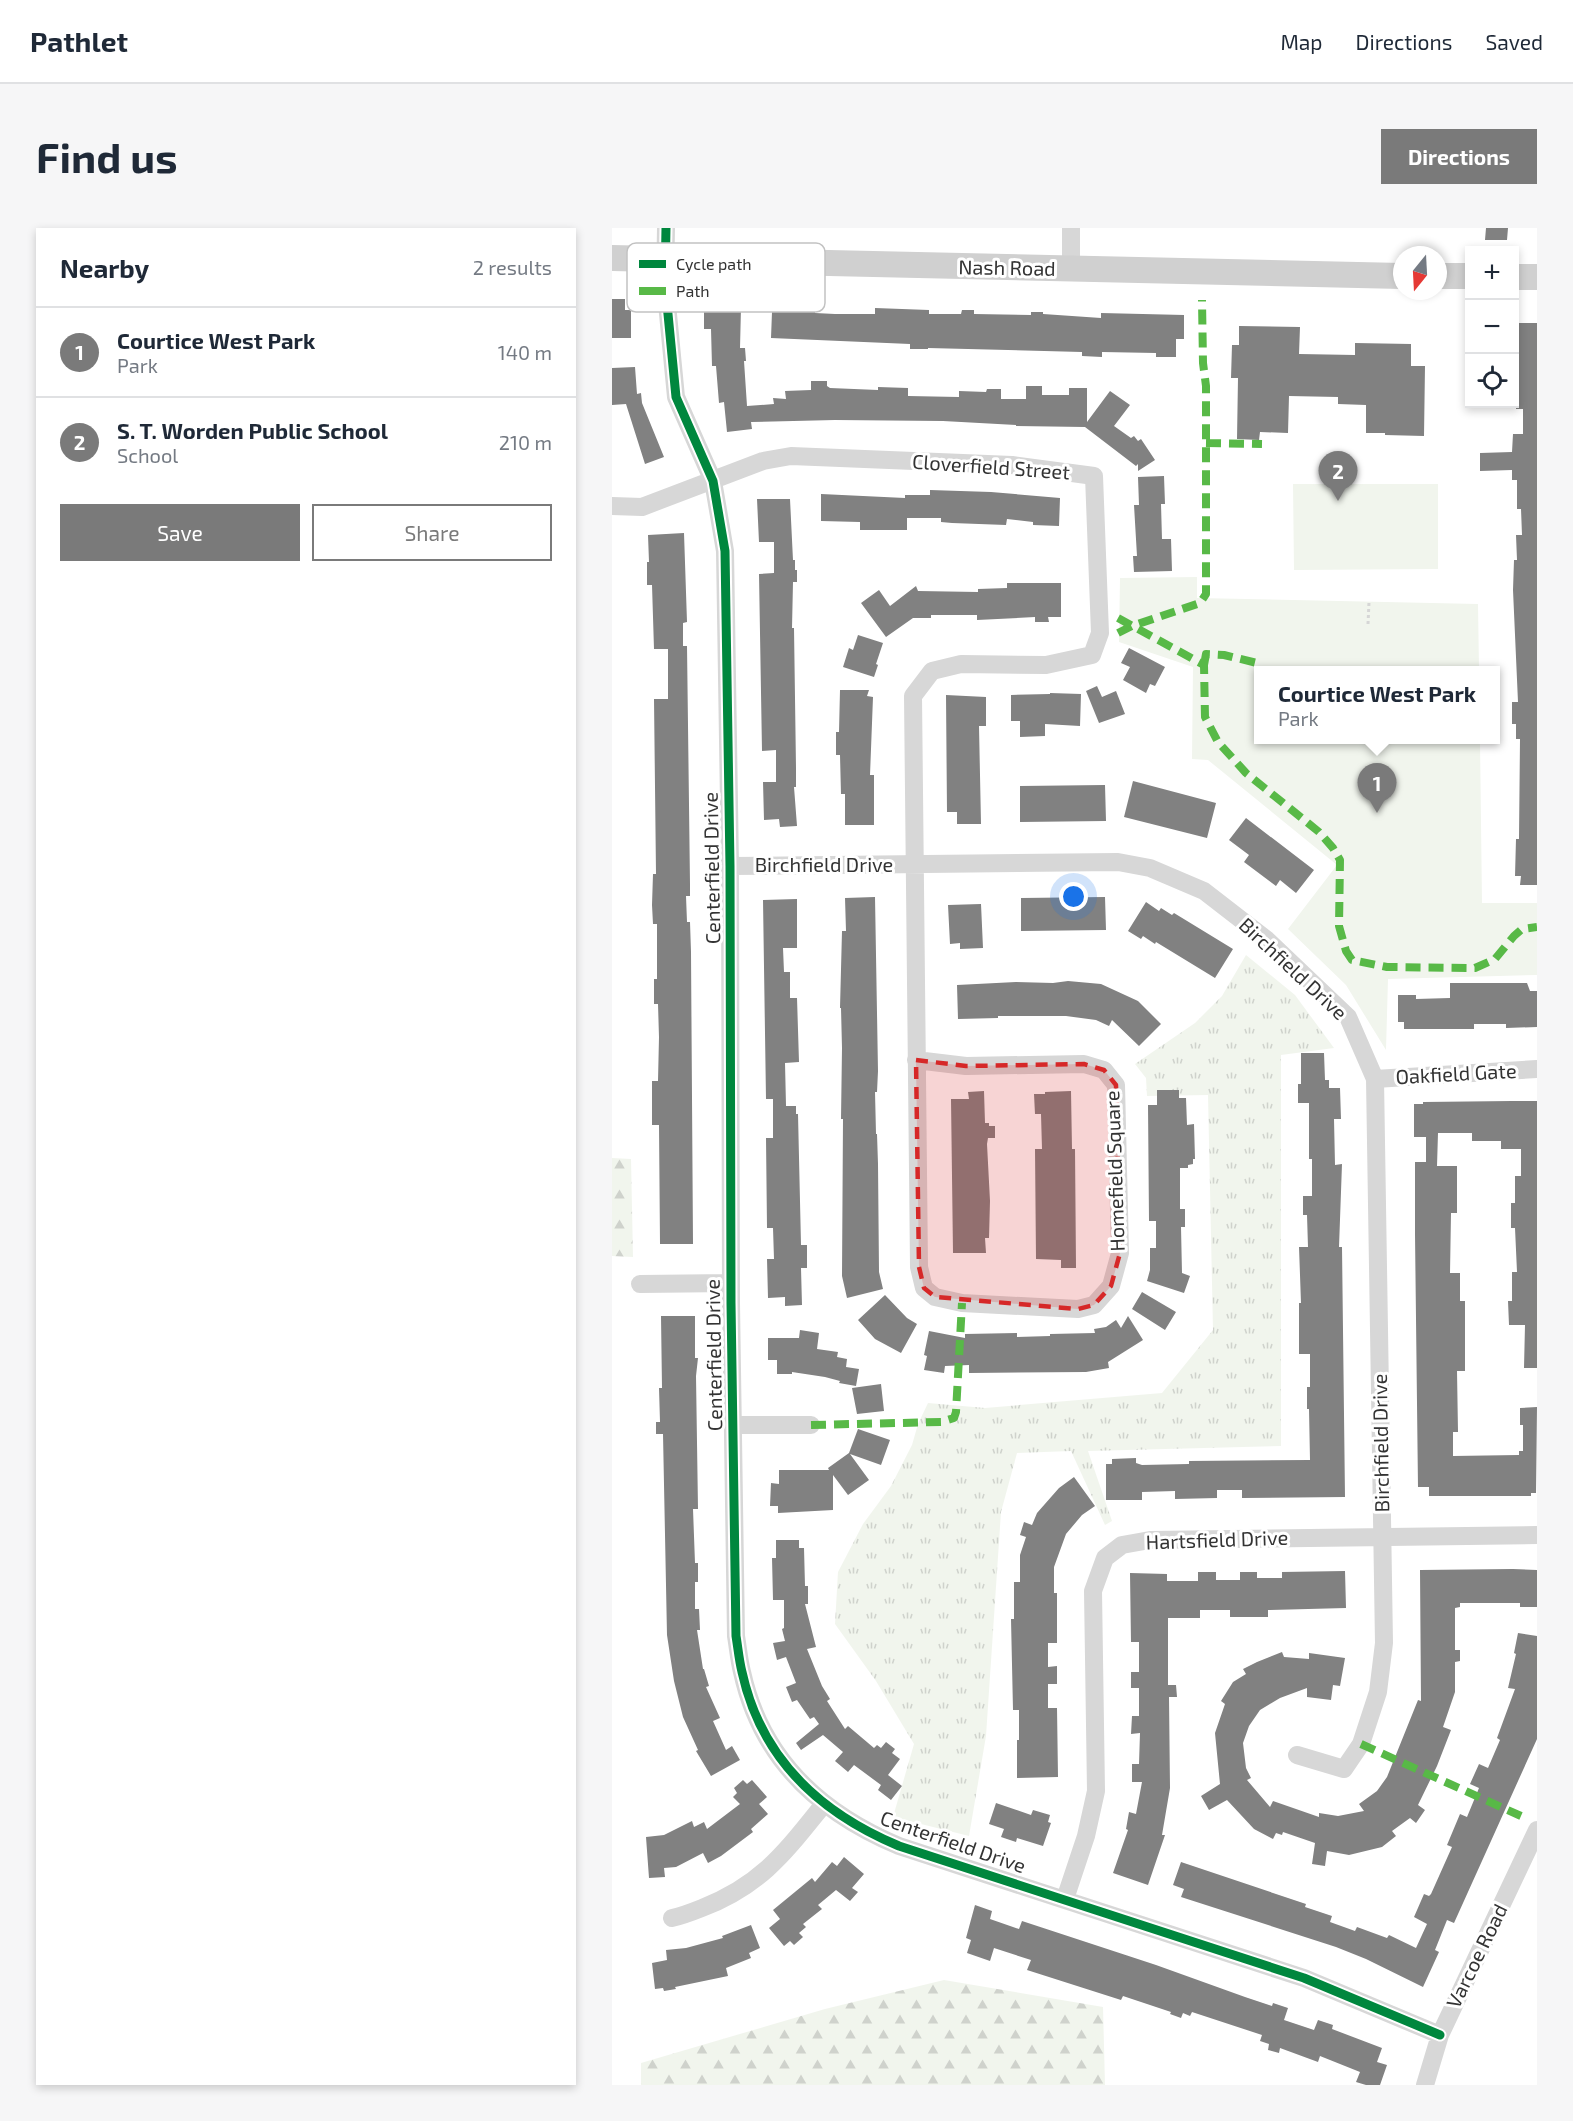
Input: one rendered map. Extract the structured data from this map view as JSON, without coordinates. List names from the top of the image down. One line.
{"streets":{"street":["Nash Road","Cloverfield Street","Birchfield Drive","Centerfield Drive","Oakfield Gate","Homefield Square","Hartsfield Drive","Varcoe Road"]},"crossings":[["Cloverfield Street","Birchfield Drive"],["Cloverfield Street","Centerfield Drive"],["Cloverfield Street","Homefield Square"],["Birchfield Drive","Centerfield Drive"],["Birchfield Drive","Oakfield Gate"],["Birchfield Drive","Homefield Square"],["Birchfield Drive","Hartsfield Drive"],["Centerfield Drive","Hartsfield Drive"],["Centerfield Drive","Varcoe Road"]],"legend":["Cycle path","Path"],"north":"bottom","page":{"header":"Pathlet","nav":["Map","Directions","Saved"],"buttons":["Directions",["Save","Share"]],"title":"Find us","heading":["Nearby","2 results"],"map_buttons":["+","−"],"list":[{"mark":"1","name":"Courtice West Park","note":"Park","value":"140 m"},{"mark":"2","name":"S. T. Worden Public School","note":"School","value":"210 m"}],"pins":["2","1"],"popup":["Courtice West Park","Park"]}}
